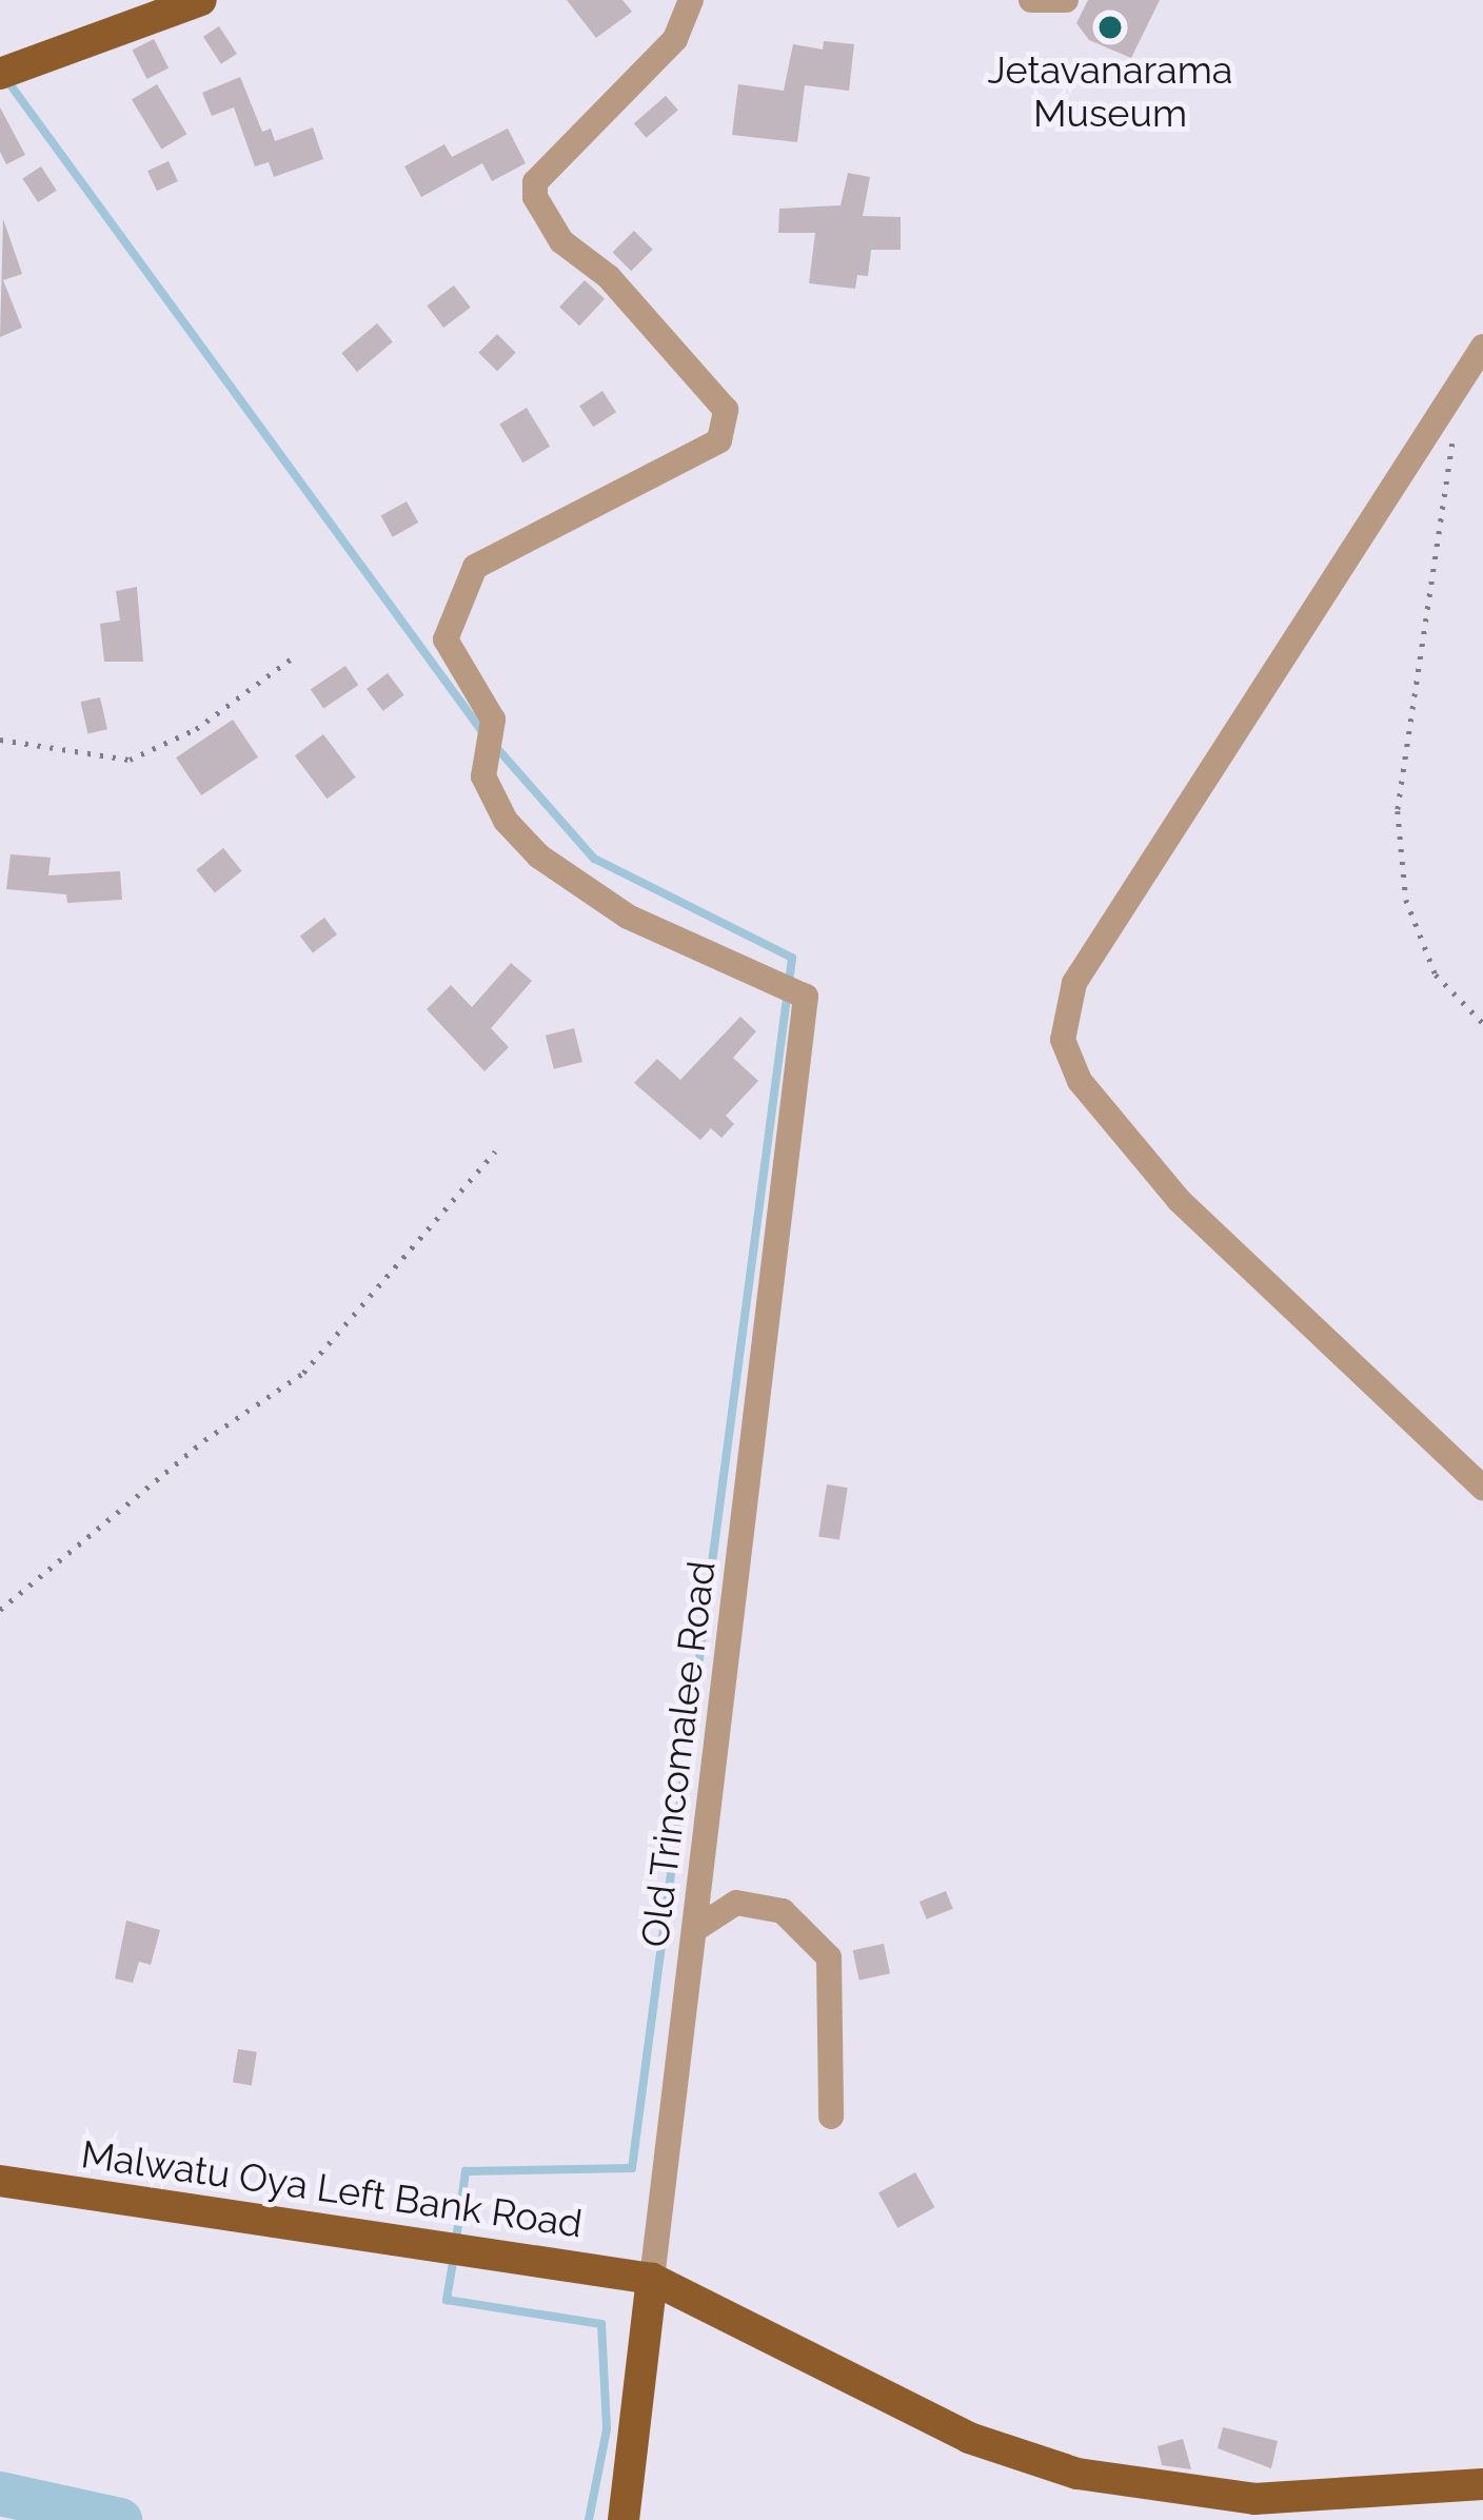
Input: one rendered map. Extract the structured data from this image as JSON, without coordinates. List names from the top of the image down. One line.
{"streets":{"main road":["Old Trincomalee Road","Malwatu Oya Left Bank Road"]},"crossings":[["Old Trincomalee Road","Malwatu Oya Left Bank Road"]],"places":["Jetavanarama Museum"]}
